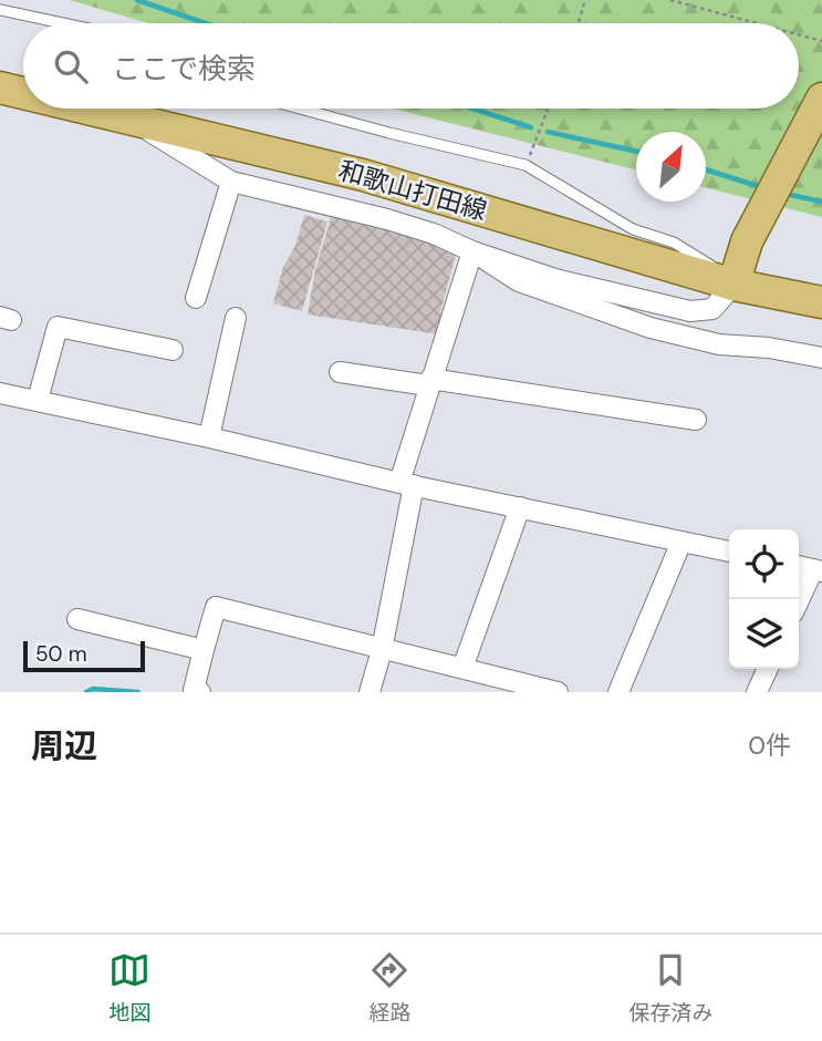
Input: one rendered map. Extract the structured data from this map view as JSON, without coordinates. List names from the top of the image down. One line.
{"streets":{"main road":["和歌山打田線"]},"scale_bar":"50 m","north":"top right","page":{"search":"ここで検索","scale":"50 m","heading":["周辺","0件"],"nav":["地図","経路","保存済み"]}}
